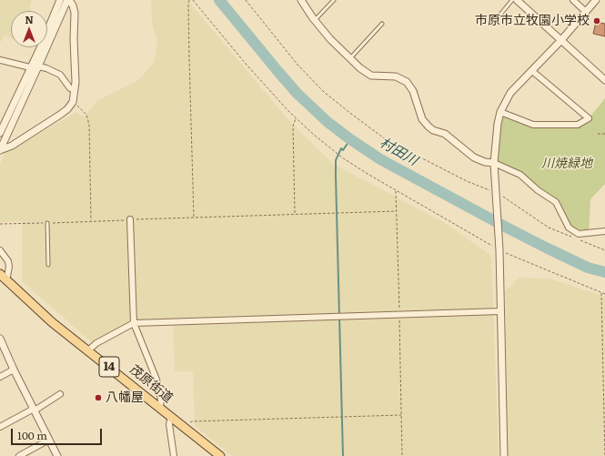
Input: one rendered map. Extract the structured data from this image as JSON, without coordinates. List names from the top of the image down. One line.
{"streets":{"main road":["14","茂原街道"]},"water":["村田川"],"parks":["川焼緑地"],"places":["市原市立牧園小学校","八幡屋"],"scale_bar":"100 m","north":"top"}
